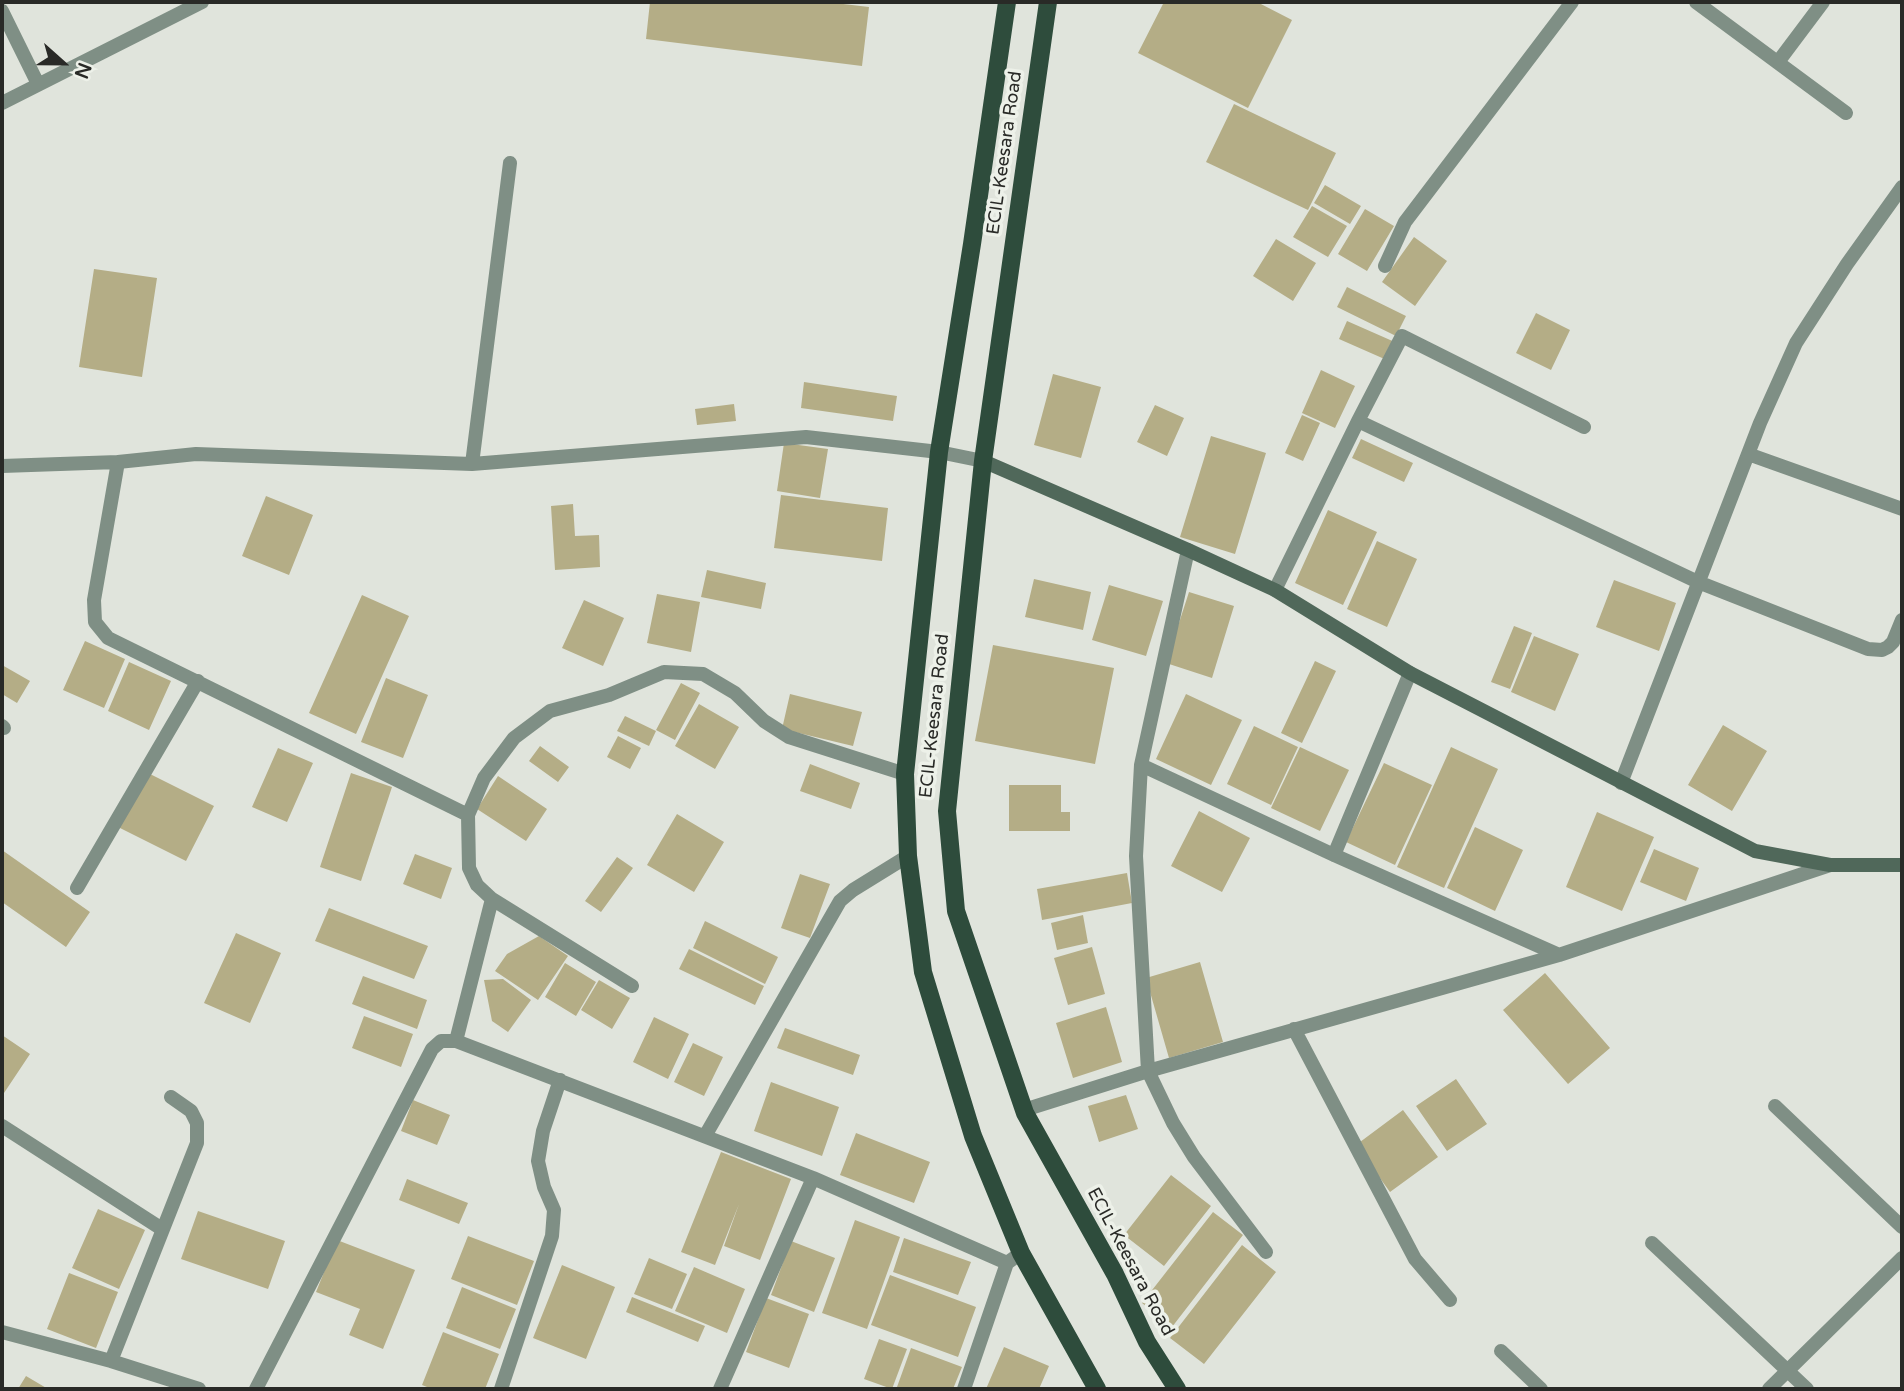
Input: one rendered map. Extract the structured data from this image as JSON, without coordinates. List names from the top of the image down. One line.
{"streets":{"main road":["ECIL-Keesara Road"]},"north":"right"}
